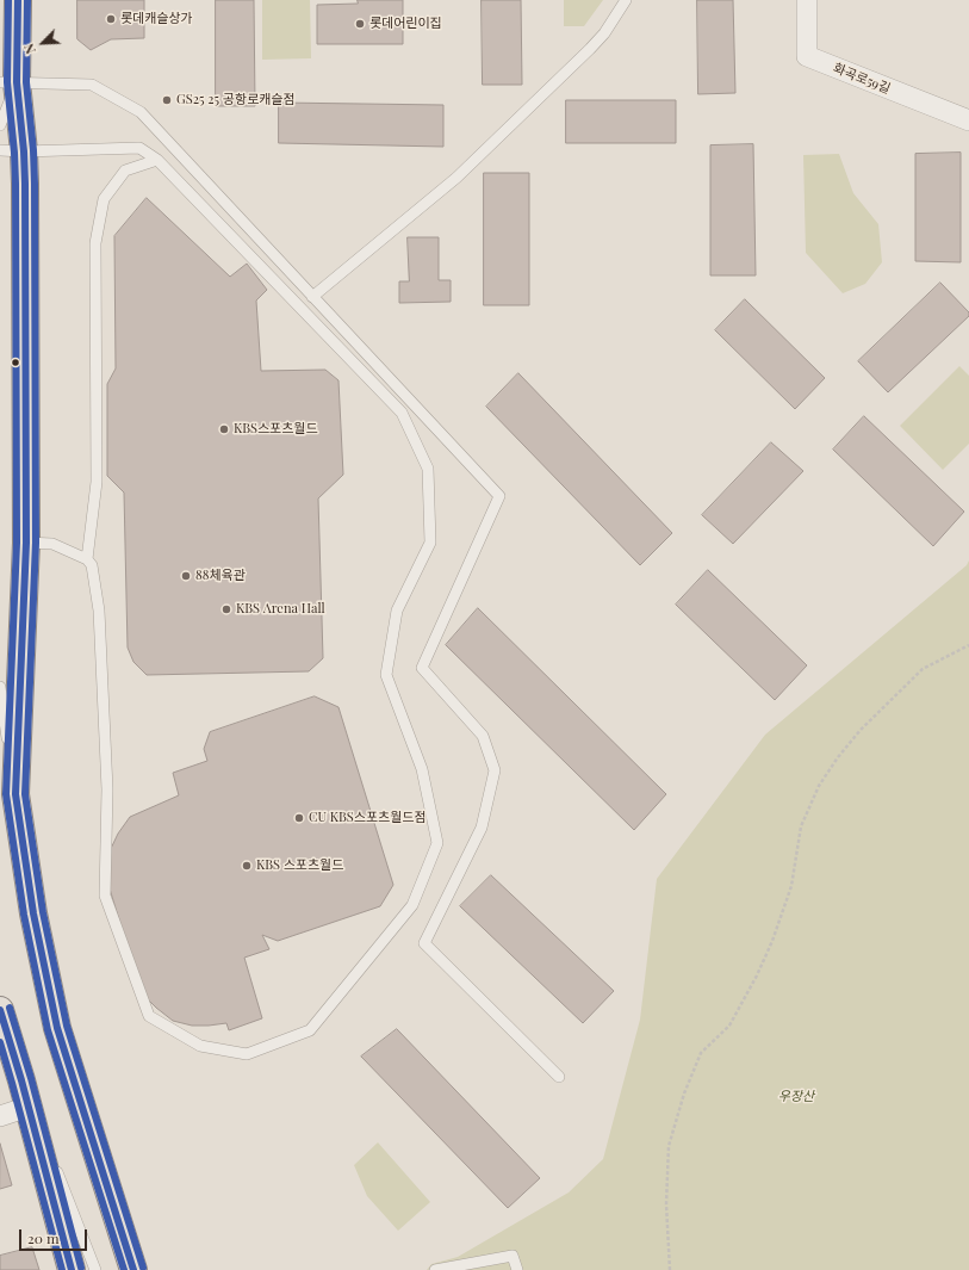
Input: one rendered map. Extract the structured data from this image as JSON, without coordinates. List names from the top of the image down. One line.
{"streets":{"street":["화곡로59길"]},"parks":["우장산"],"places":["롯데캐슬상가","롯데어린이집","GS25 25 공항로캐슬점","KBS스포츠월드","88체육관","KBS Arena Hall","CU KBS스포츠월드점","KBS 스포츠월드"],"scale_bar":"20 m","north":"bottom left"}
